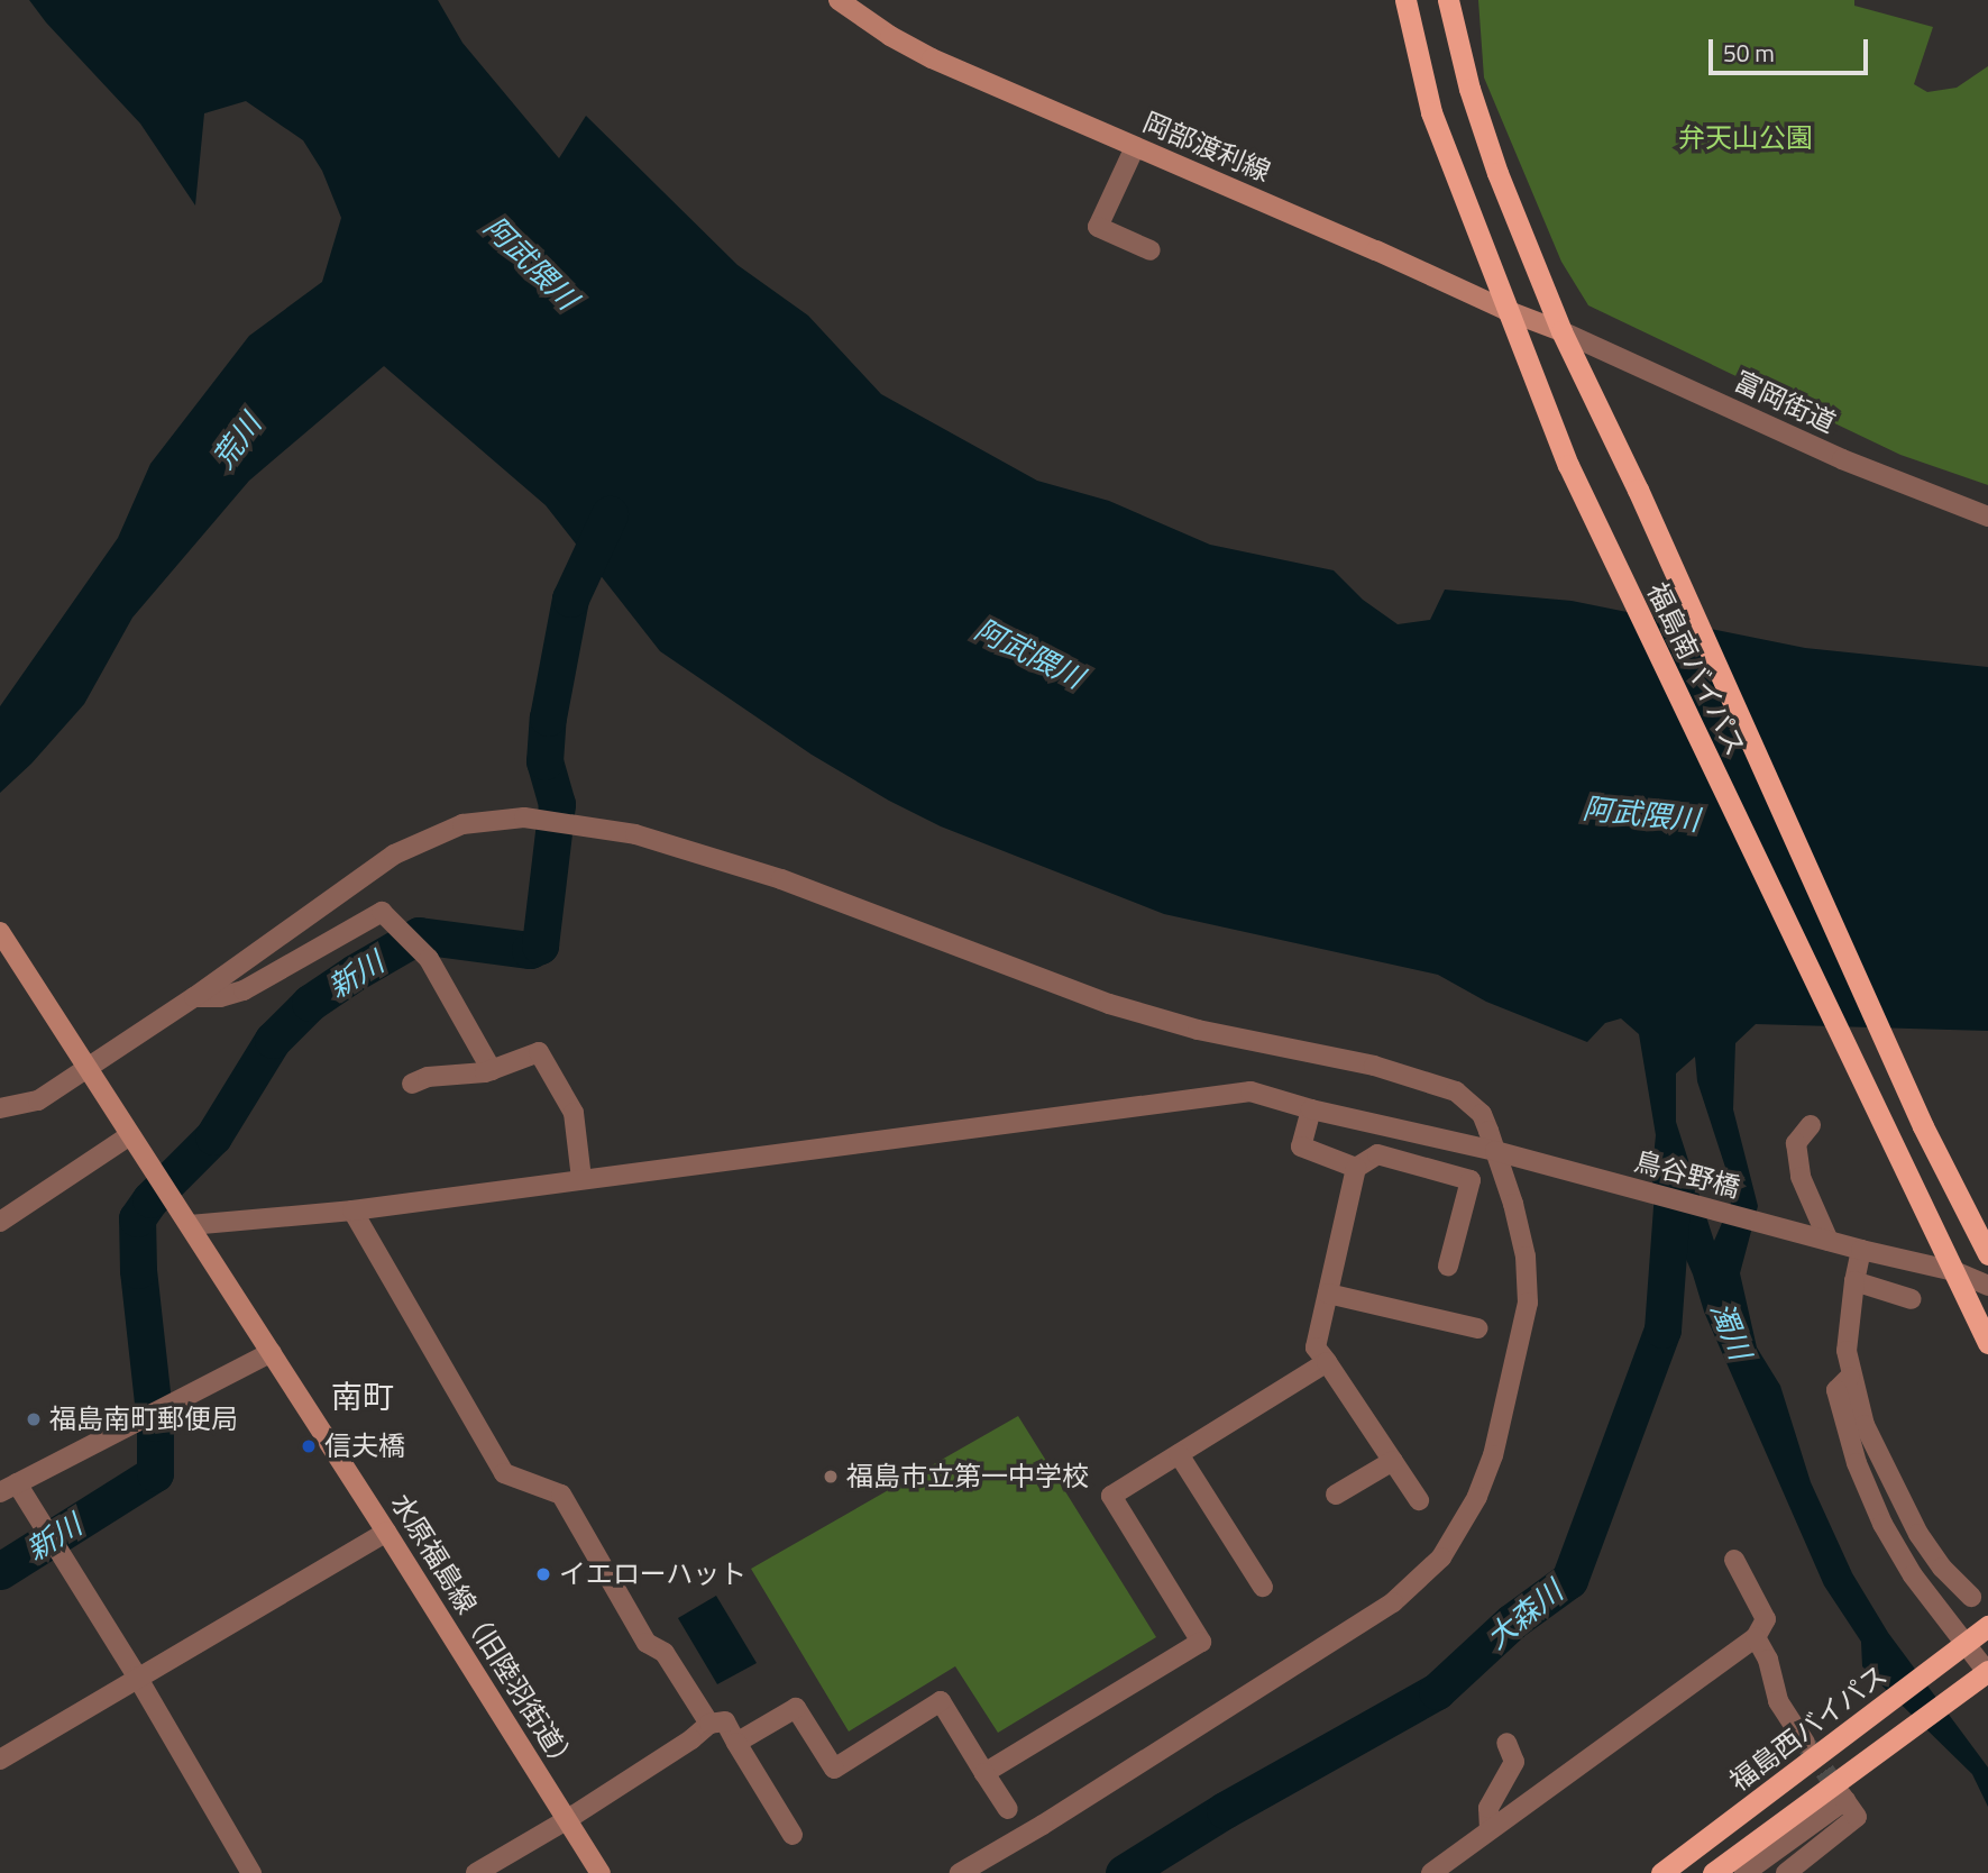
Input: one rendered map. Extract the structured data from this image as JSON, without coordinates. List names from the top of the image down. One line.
{"streets":{"highway":["福島南バイパス","福島西バイパス"],"main road":["岡部渡利線","水原福島線（旧陸羽街道）"],"street":["富岡街道","鳥谷野橋"]},"crossings":[["岡部渡利線","富岡街道"],["岡部渡利線","福島南バイパス"],["富岡街道","福島南バイパス"],["福島南バイパス","鳥谷野橋"],["鳥谷野橋","水原福島線（旧陸羽街道）"]],"districts":["南町"],"water":["阿武隈川","荒川","新川","濁川","大森川"],"parks":["弁天山公園"],"places":["福島南町郵便局","信夫橋","福島市立第一中学校","イエローハット"],"scale_bar":"50 m"}
